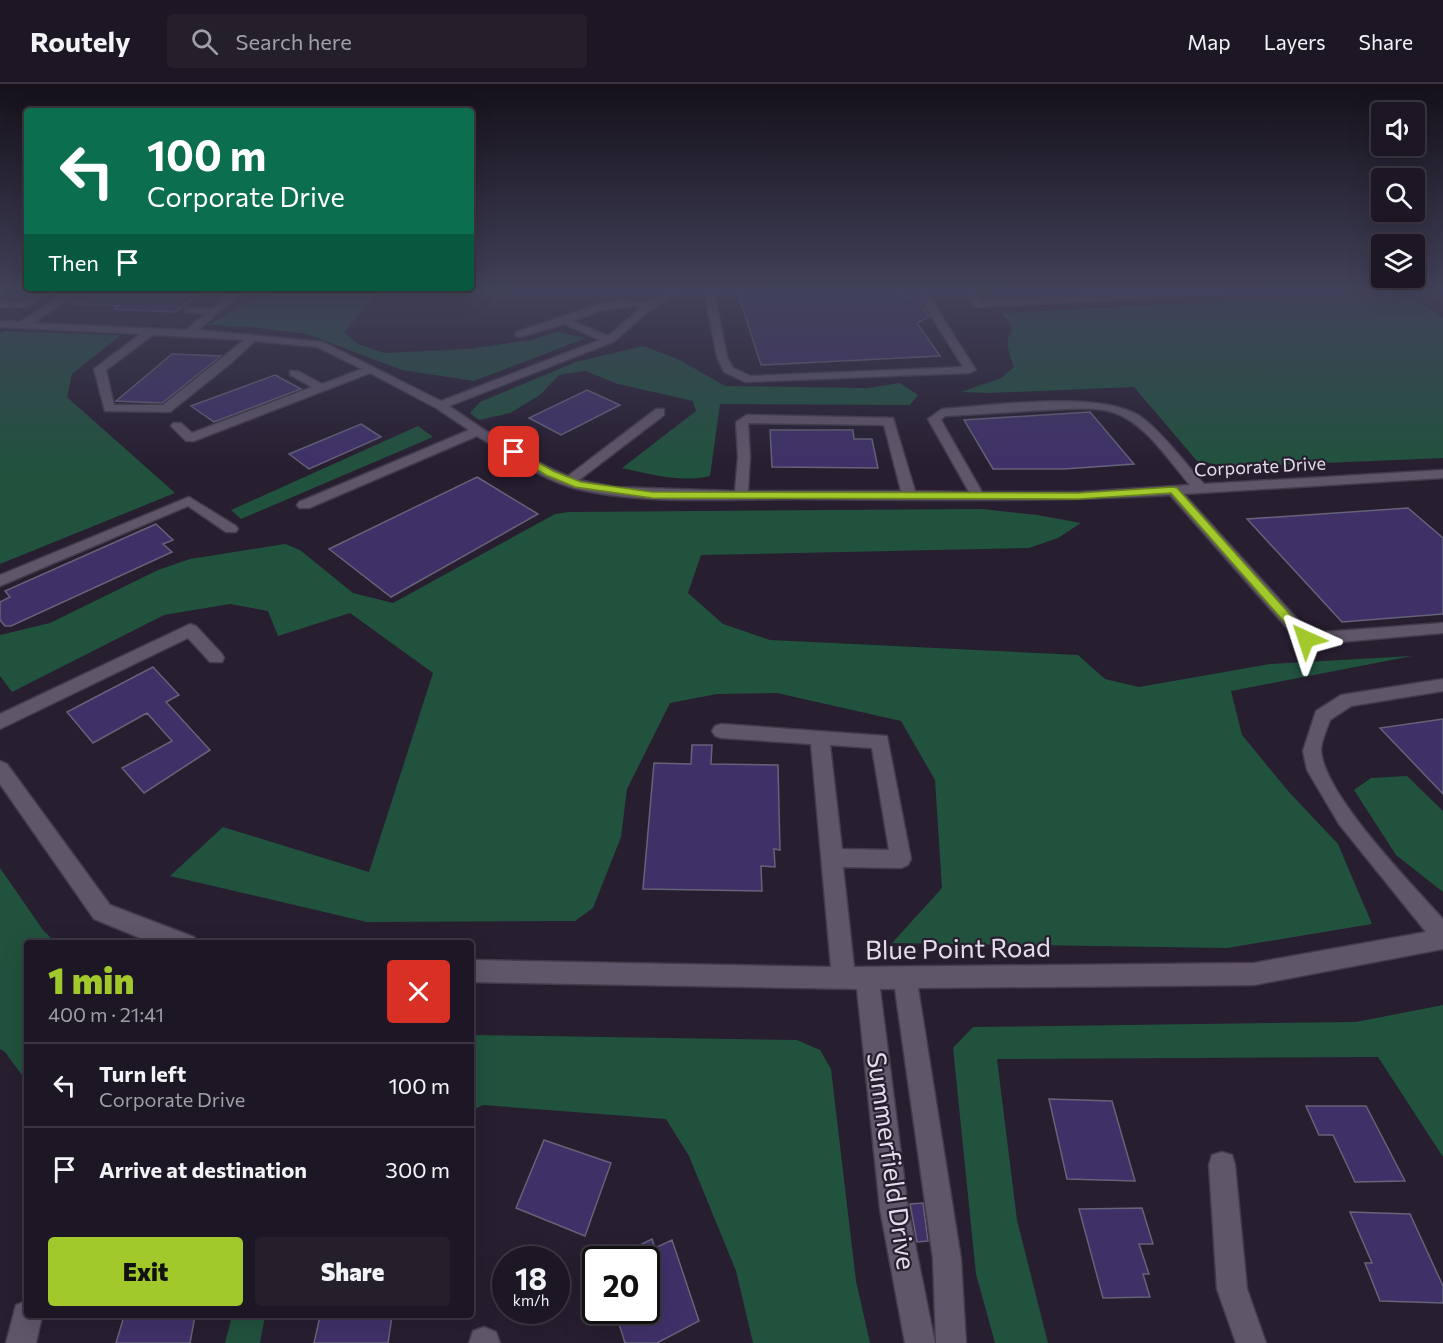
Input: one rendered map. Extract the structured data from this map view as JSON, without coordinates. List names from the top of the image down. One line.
{"streets":{"street":["Corporate Drive","Blue Point Road","Summerfield Drive"]},"crossings":[["Blue Point Road","Summerfield Drive"]],"page":{"header":"Routely","search":"Search here","nav":["Map","Layers","Share"],"turn":["100 m","Corporate Drive"],"then":"Then","heading":["1 min","400 m · 21:41"],"list":[{"name":"Turn left","note":"Corporate Drive","value":"100 m"},{"name":"Arrive at destination","value":"300 m"}],"buttons":["Exit","Share"],"speed":"18 km/h","limit":"20"}}
